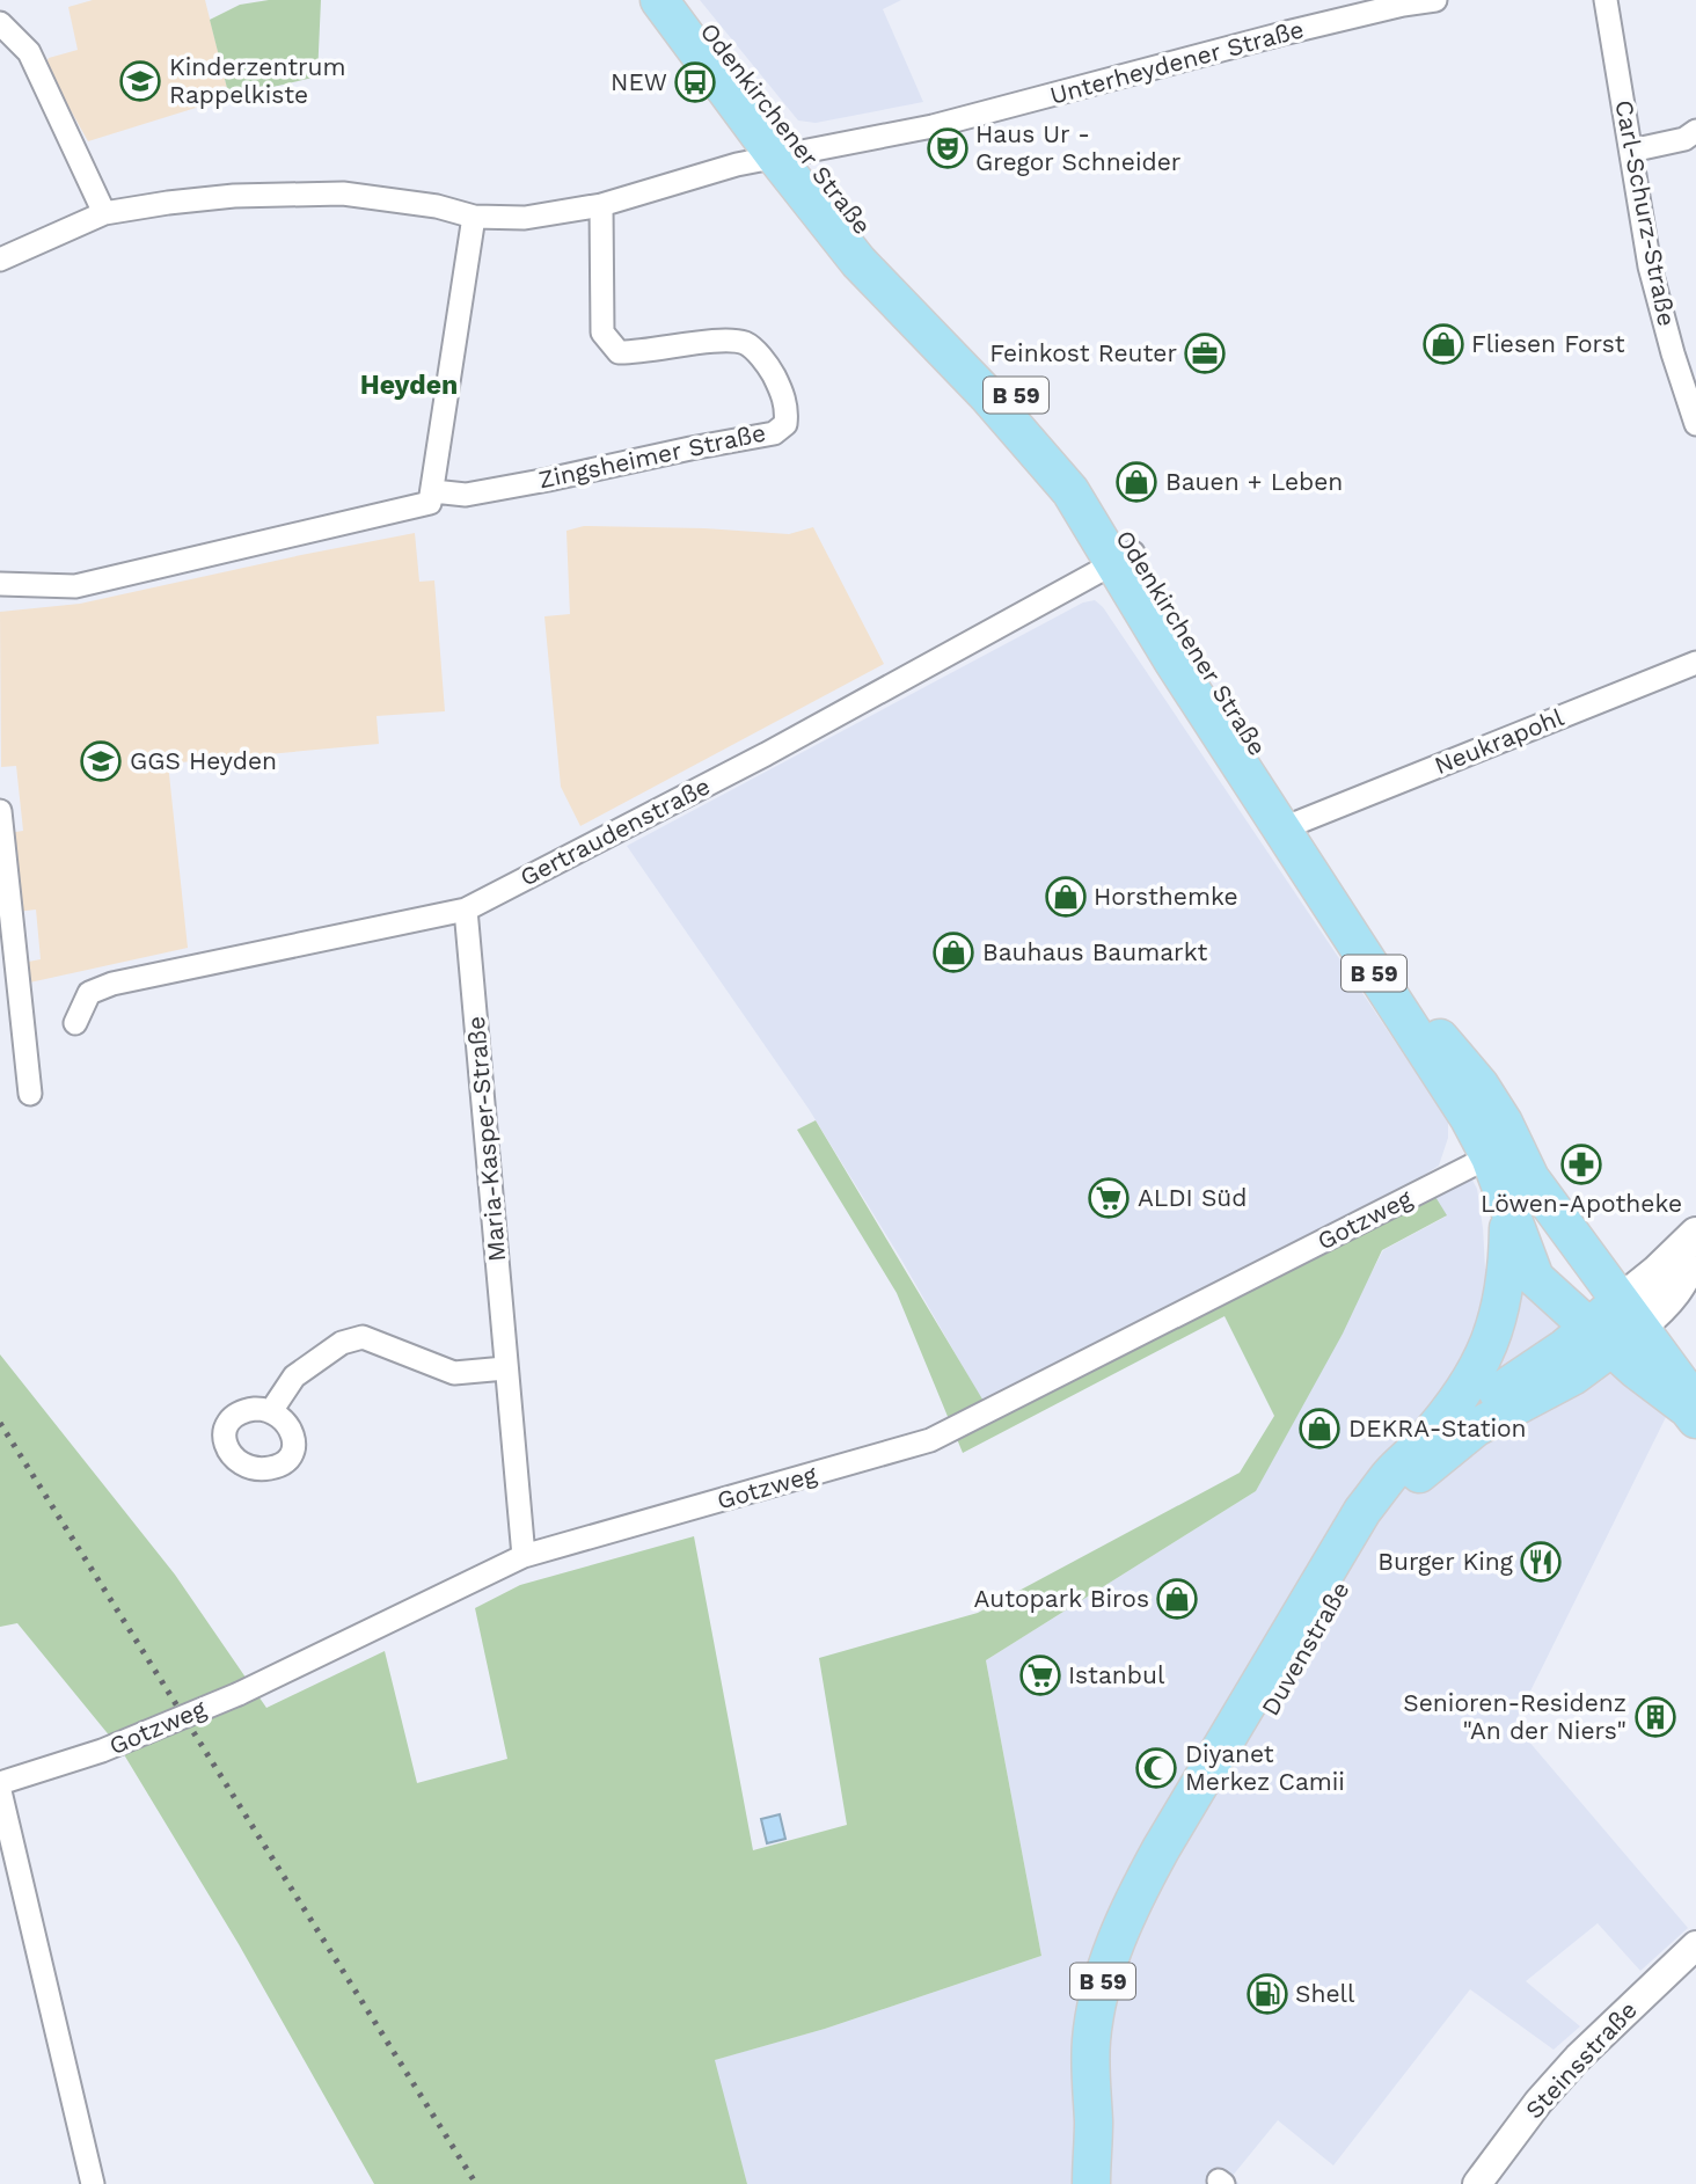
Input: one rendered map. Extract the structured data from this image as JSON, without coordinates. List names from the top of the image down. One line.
{"streets":{"main road":["Odenkirchener Straße","B 59","Duvenstraße"],"street":["Unterheydener Straße","Carl-Schurz-Straße","Zingsheimer Straße","Neukrapohl","Gertraudenstraße","Maria-Kasper-Straße","Gotzweg","Steinsstraße"]},"crossings":[["Unterheydener Straße","Odenkirchener Straße"],["Unterheydener Straße","Zingsheimer Straße"],["Odenkirchener Straße","B 59"],["Odenkirchener Straße","Neukrapohl"],["Odenkirchener Straße","Gertraudenstraße"],["Odenkirchener Straße","Gotzweg"],["Odenkirchener Straße","Duvenstraße"],["B 59","Duvenstraße"],["Gertraudenstraße","Maria-Kasper-Straße"],["Maria-Kasper-Straße","Gotzweg"]],"districts":["Heyden"],"places":{"school or university":["Kinderzentrum Rappelkiste","GGS Heyden"],"bus stop":["NEW"],"theatre":["Haus Ur - Gregor Schneider"],"shop":["Fliesen Forst","Bauen + Leben","Horsthemke","Bauhaus Baumarkt","DEKRA-Station","Autopark Biros"],"office":["Feinkost Reuter"],"pharmacy":["Löwen-Apotheke"],"supermarket":["ALDI Süd","Istanbul"],"restaurant":["Burger King"],"building":["Senioren-Residenz \"An der Niers\""],"mosque":["Diyanet Merkez Camii"],"fuel station":["Shell"]}}
